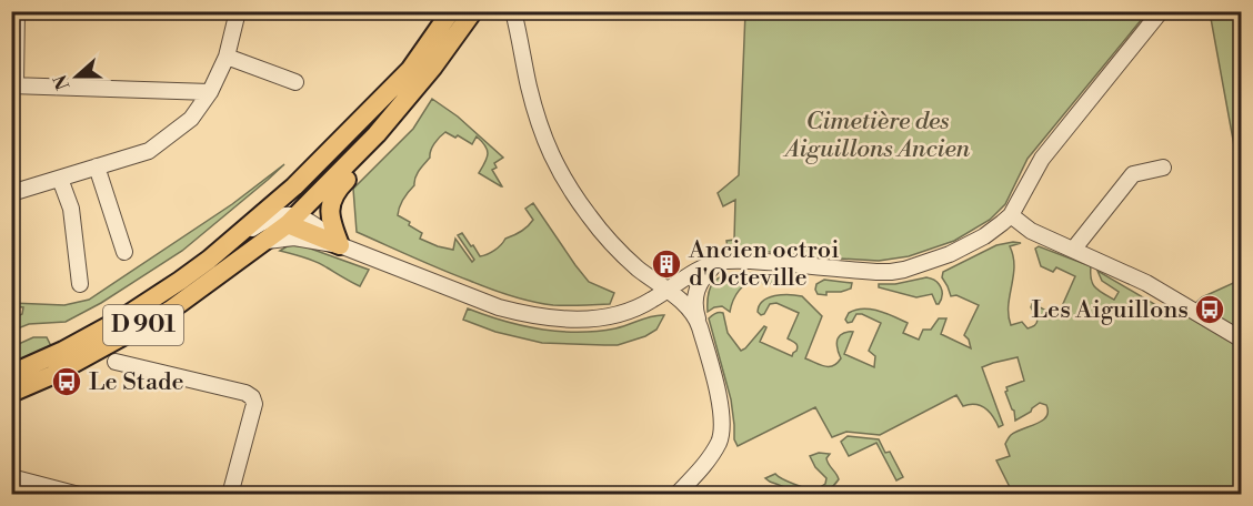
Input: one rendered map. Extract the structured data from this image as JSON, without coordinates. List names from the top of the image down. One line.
{"streets":{"main road":["D 901"]},"parks":["Cimetière des Aiguillons Ancien"],"places":{"building":["Ancien octroi d'Octeville"],"bus stop":["Les Aiguillons","Le Stade"]},"north":"left"}
